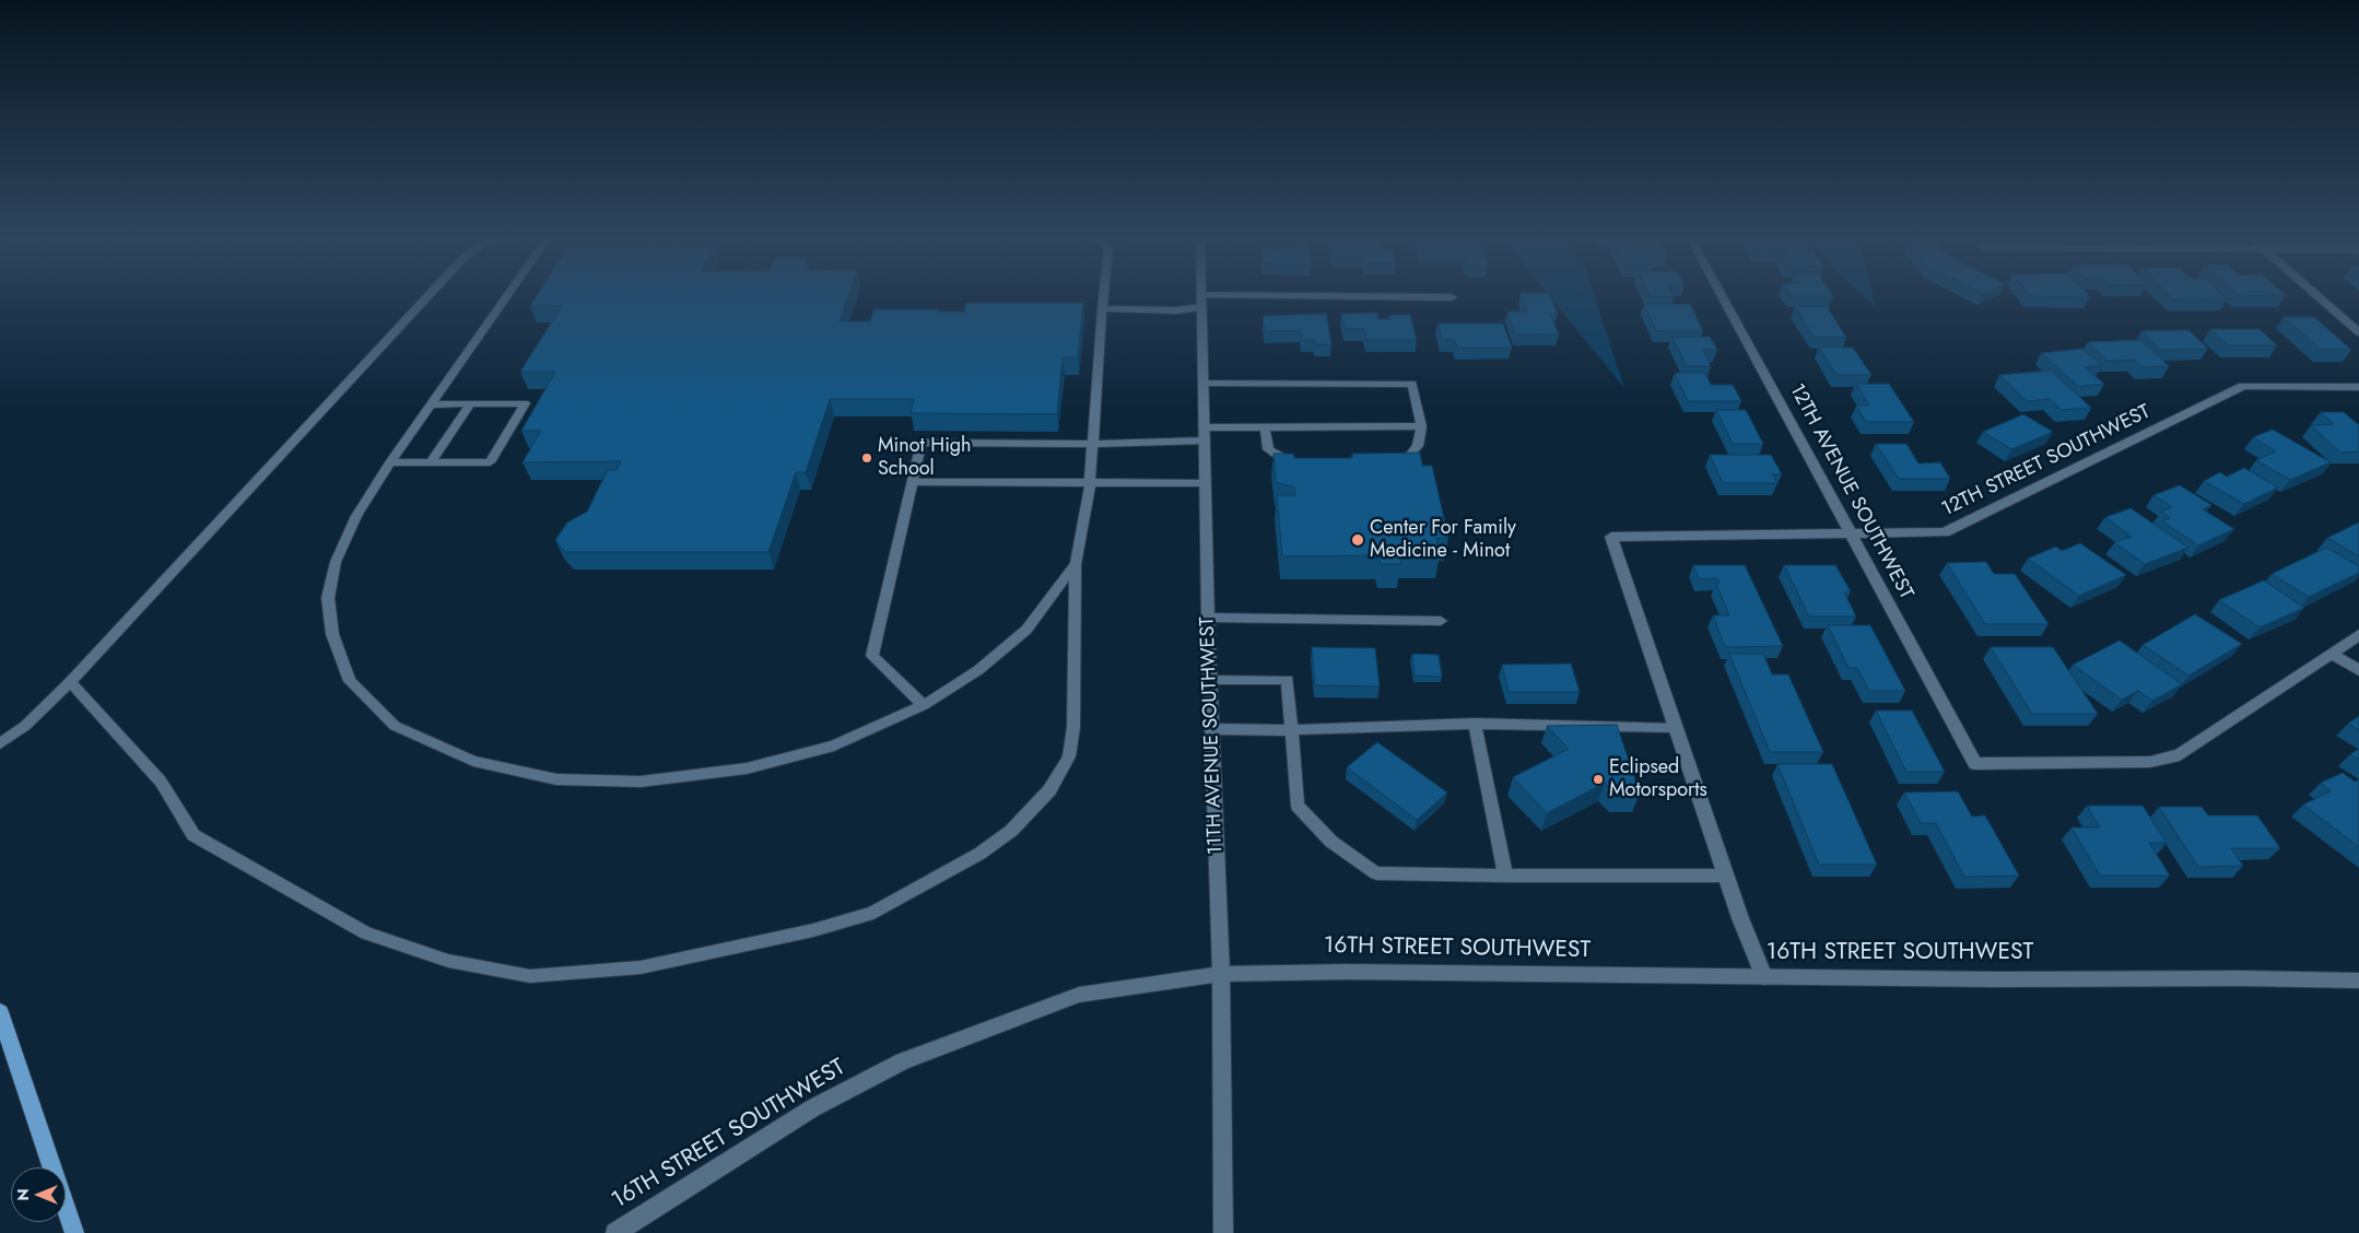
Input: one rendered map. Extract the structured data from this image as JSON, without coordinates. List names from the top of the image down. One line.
{"streets":{"street":["12TH STREET SOUTHWEST","12TH AVENUE SOUTHWEST","11TH AVENUE SOUTHWEST","16TH STREET SOUTHWEST"]},"crossings":[["12TH STREET SOUTHWEST","12TH AVENUE SOUTHWEST"],["11TH AVENUE SOUTHWEST","16TH STREET SOUTHWEST"]],"places":["Minot High School","Center For Family Medicine - Minot","Eclipsed Motorsports"],"north":"left"}
